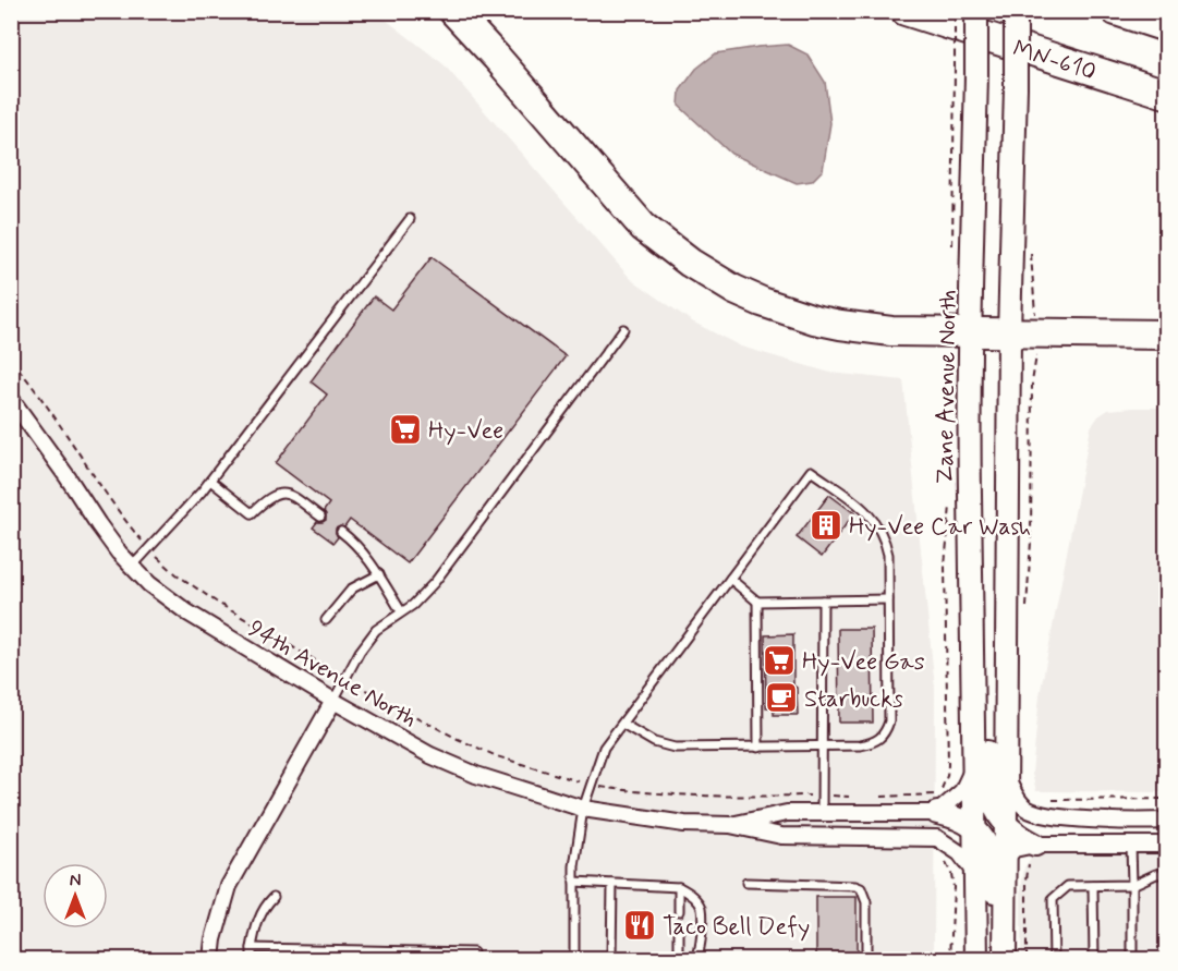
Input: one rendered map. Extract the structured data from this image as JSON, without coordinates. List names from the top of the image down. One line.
{"streets":{"highway":["MN-610"],"main road":["Zane Avenue North"],"street":["94th Avenue North"]},"crossings":[["Zane Avenue North","94th Avenue North"]],"places":{"supermarket":["Hy-Vee","Hy-Vee Gas"],"building":["Hy-Vee Car Wash"],"cafe":["Starbucks"],"restaurant":["Taco Bell Defy"]},"north":"top"}
